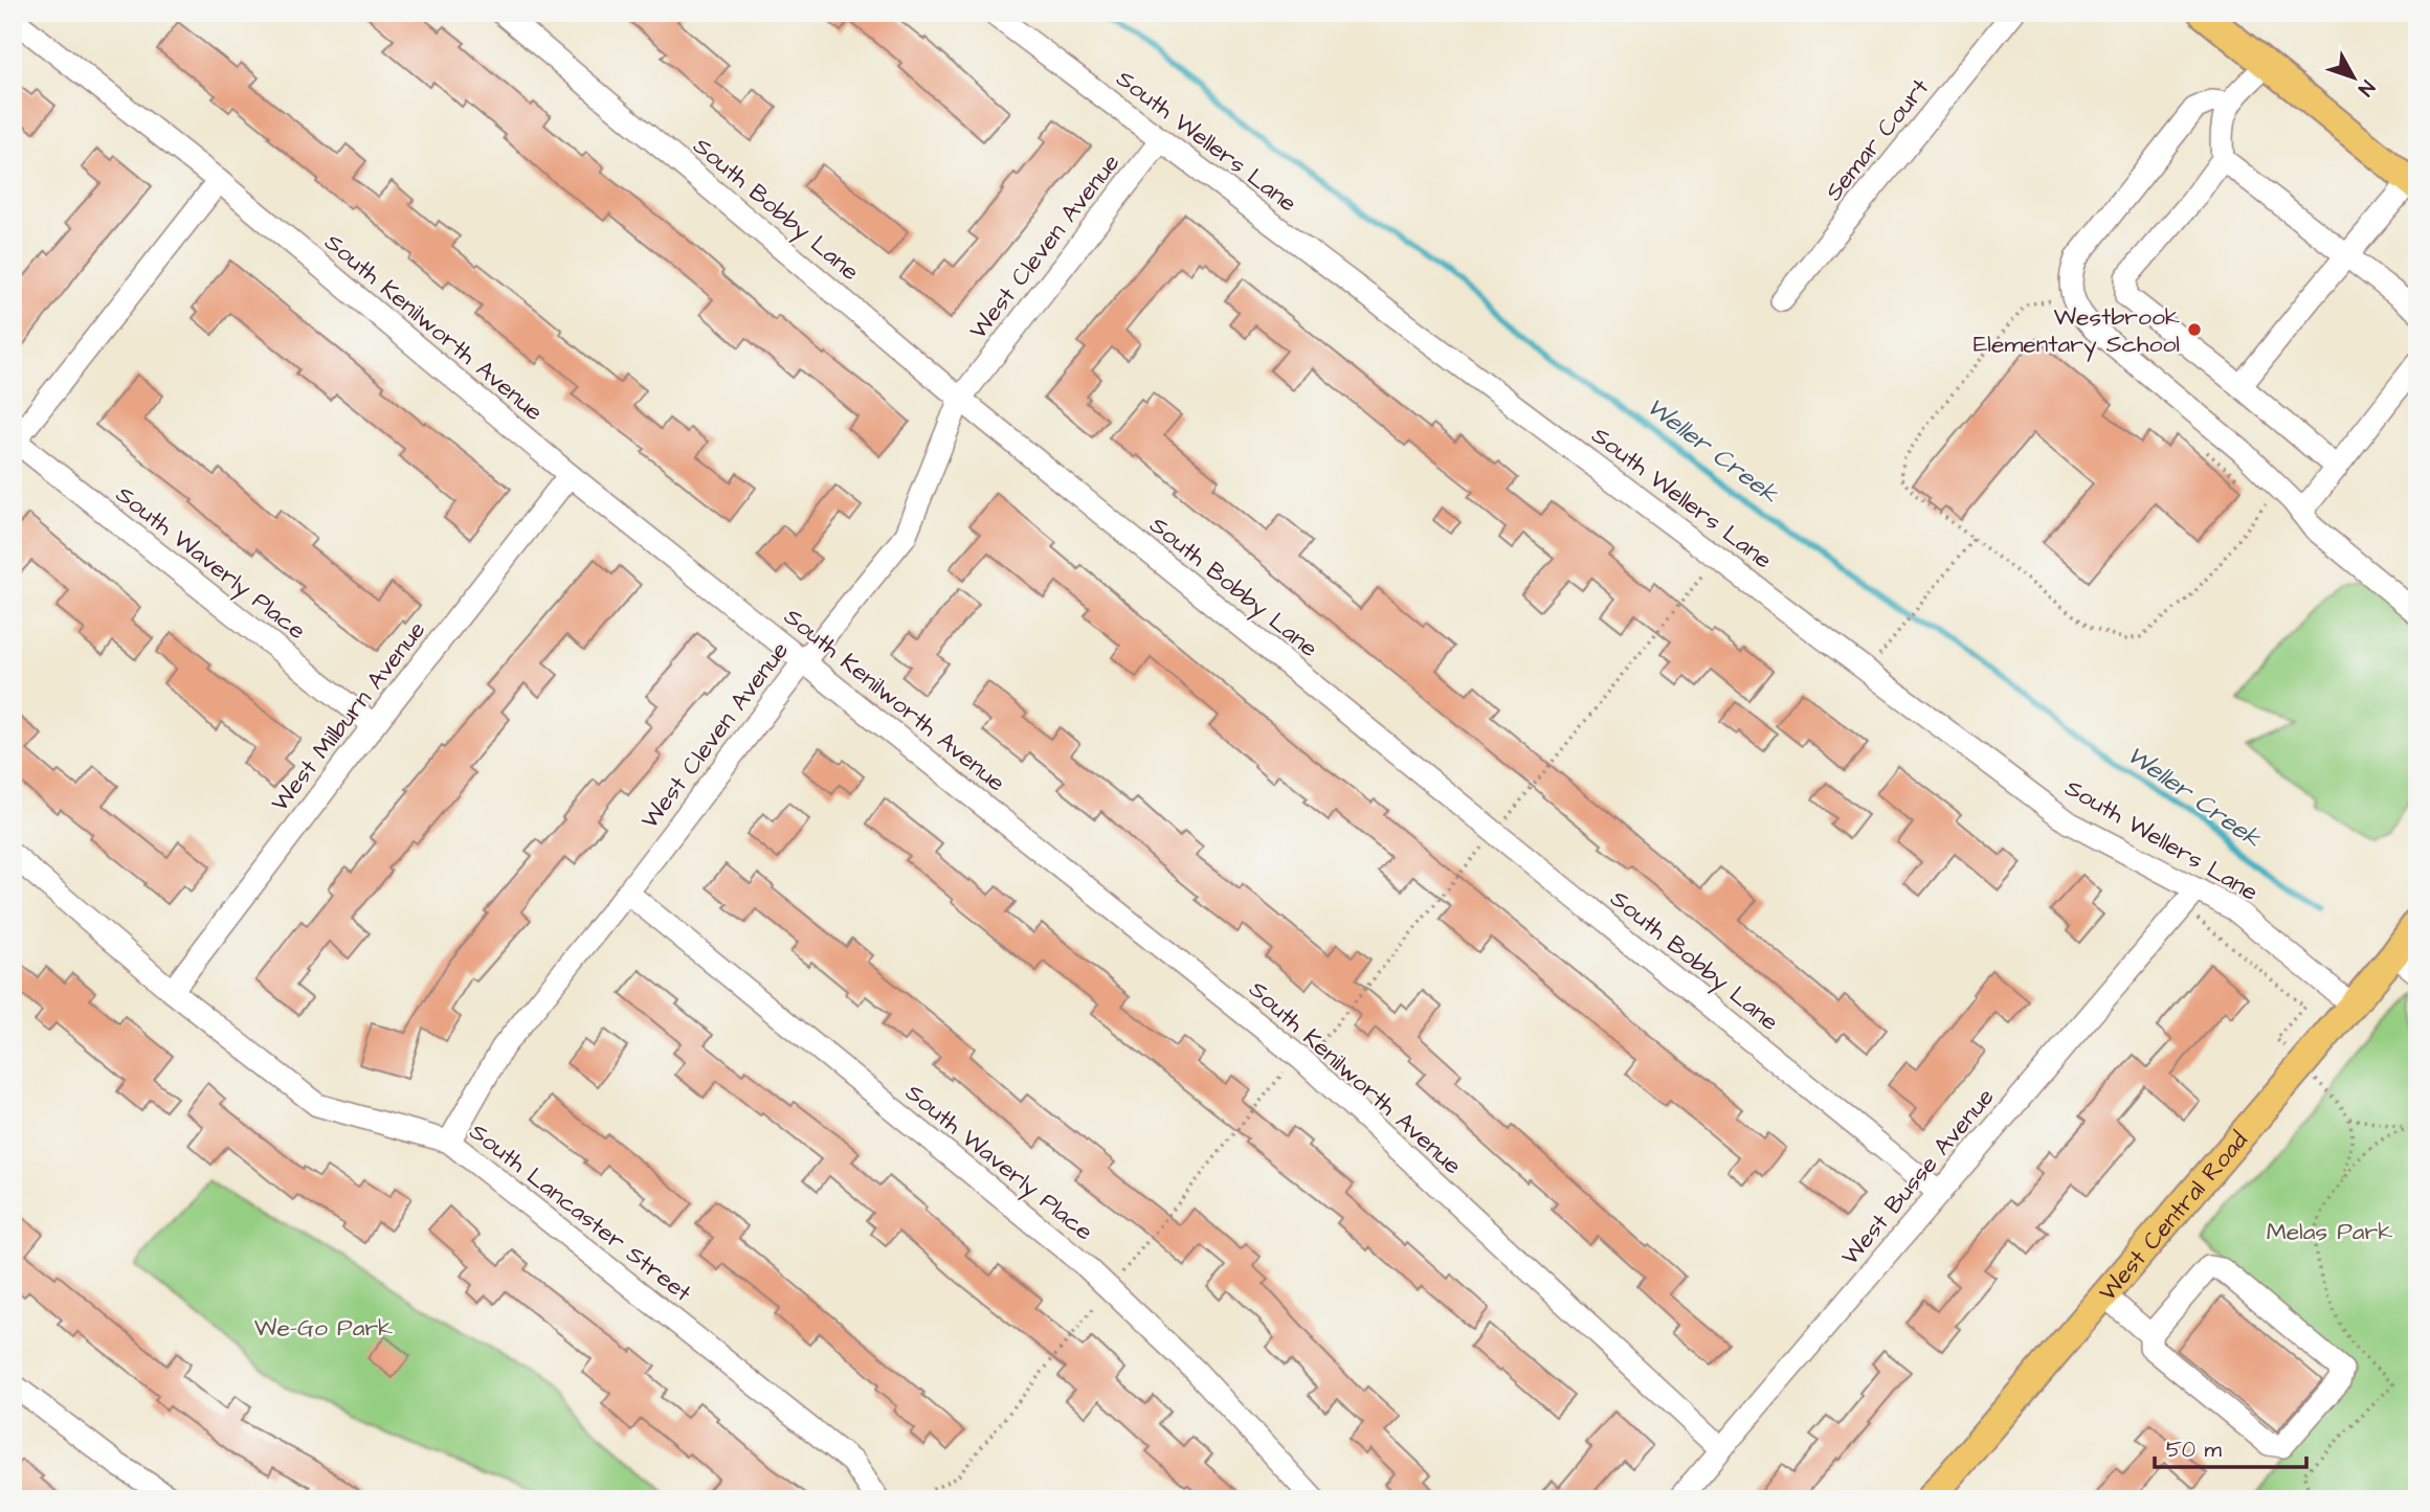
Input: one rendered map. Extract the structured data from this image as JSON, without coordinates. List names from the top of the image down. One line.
{"streets":{"main road":["West Central Road"],"street":["Semar Court","South Wellers Lane","South Bobby Lane","West Cleven Avenue","South Kenilworth Avenue","South Waverly Place","West Milburn Avenue","West Busse Avenue","South Lancaster Street"]},"crossings":[["South Wellers Lane","West Cleven Avenue"],["South Wellers Lane","West Busse Avenue"],["South Wellers Lane","West Central Road"],["South Bobby Lane","West Cleven Avenue"],["South Bobby Lane","West Busse Avenue"],["West Cleven Avenue","South Kenilworth Avenue"],["West Cleven Avenue","South Waverly Place"],["West Cleven Avenue","South Lancaster Street"],["South Kenilworth Avenue","West Milburn Avenue"],["South Kenilworth Avenue","West Busse Avenue"],["South Waverly Place","West Milburn Avenue"],["West Milburn Avenue","South Lancaster Street"]],"water":["Weller Creek"],"parks":["Melas Park","We-Go Park"],"places":["Westbrook Elementary School"],"scale_bar":"50 m","north":"bottom right"}
